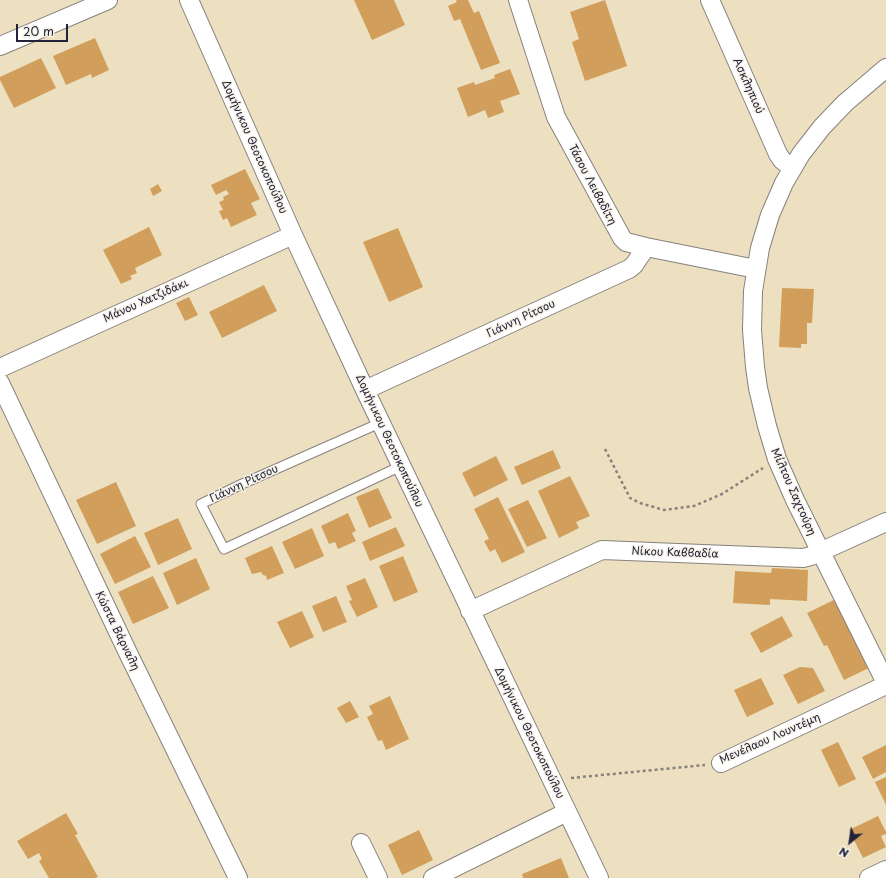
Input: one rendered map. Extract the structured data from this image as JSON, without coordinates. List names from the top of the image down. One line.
{"streets":{"street":["Ασκληπιού","Δομήνικου Θεοτοκοπούλου","Τάσου Λειβαδίτη","Μάνου Χατζιδάκι","Γιάννη Ρίτσου","Μίλτου Σαχτούρη","Νίκου Καββαδία","Κώστα Βάρναλη","Μενέλαου Λουντέμη"]},"crossings":[["Ασκληπιού","Μίλτου Σαχτούρη"],["Δομήνικου Θεοτοκοπούλου","Μάνου Χατζιδάκι"],["Δομήνικου Θεοτοκοπούλου","Γιάννη Ρίτσου"],["Δομήνικου Θεοτοκοπούλου","Νίκου Καββαδία"],["Δομήνικου Θεοτοκοπούλου","Μενέλαου Λουντέμη"],["Τάσου Λειβαδίτη","Γιάννη Ρίτσου"],["Τάσου Λειβαδίτη","Μίλτου Σαχτούρη"],["Μίλτου Σαχτούρη","Νίκου Καββαδία"],["Μίλτου Σαχτούρη","Μενέλαου Λουντέμη"]],"scale_bar":"20 m","north":"bottom left"}
